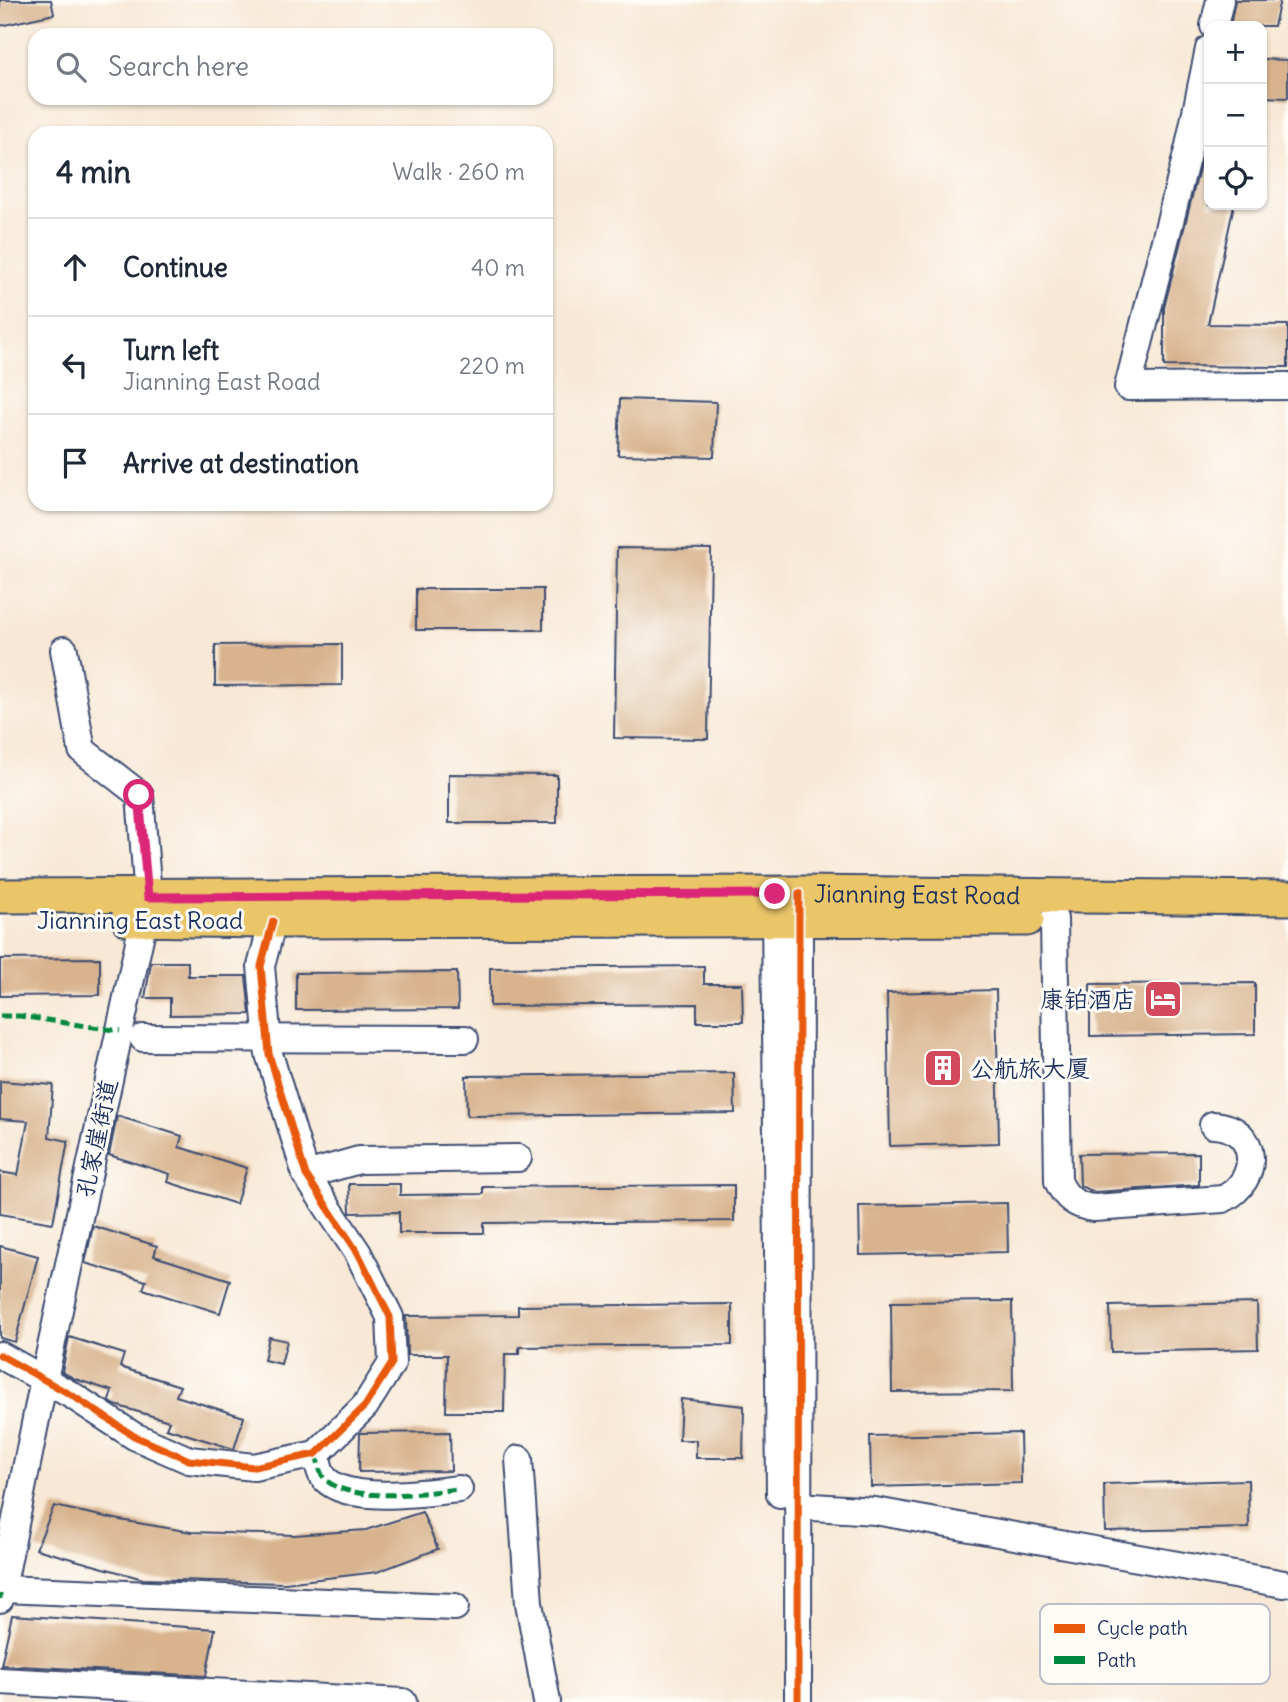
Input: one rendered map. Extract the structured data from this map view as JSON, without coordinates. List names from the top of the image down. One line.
{"streets":{"main road":["Jianning East Road"],"street":["孔家崖街道"]},"crossings":[["Jianning East Road","孔家崖街道"]],"places":{"hotel":["康铂酒店"],"building":["公航旅大厦"]},"legend":["Cycle path","Path"],"page":{"map_buttons":["+","−"],"search":"Search here","heading":["4 min","Walk · 260 m"],"list":[["Continue","40 m"],["Turn left","Jianning East Road","220 m"],"Arrive at destination"]}}
